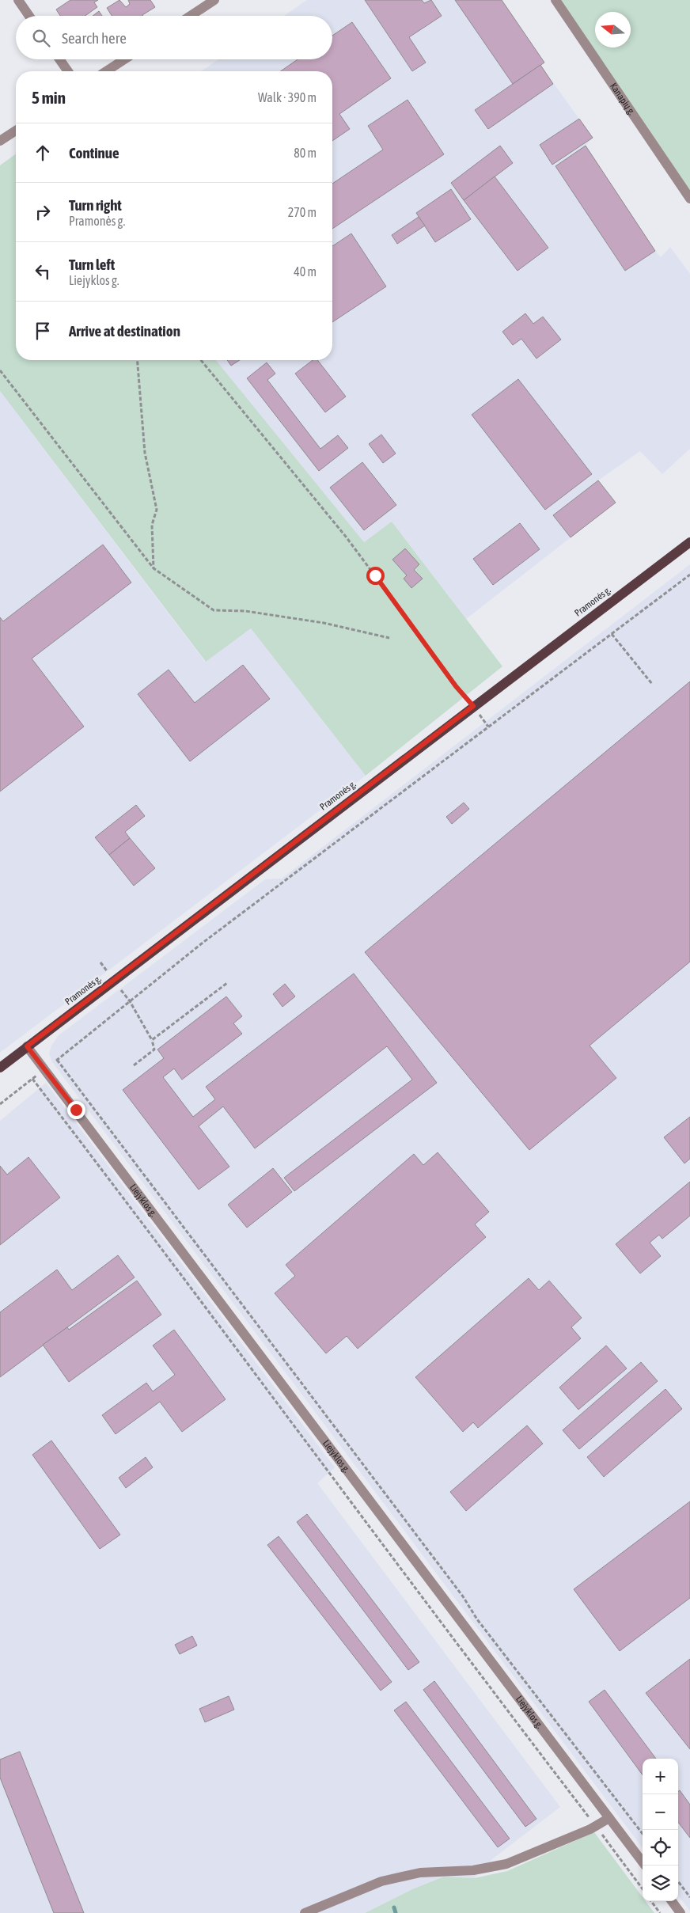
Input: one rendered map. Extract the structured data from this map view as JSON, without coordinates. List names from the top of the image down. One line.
{"streets":{"main road":["Pramonės g."],"street":["Kanapių g.","Liejyklos g."]},"crossings":[["Pramonės g.","Liejyklos g."]],"north":"left","page":{"search":"Search here","heading":["5 min","Walk · 390 m"],"list":[["Continue","80 m"],["Turn right","Pramonės g.","270 m"],["Turn left","Liejyklos g.","40 m"],"Arrive at destination"],"map_buttons":["+","−"]}}
